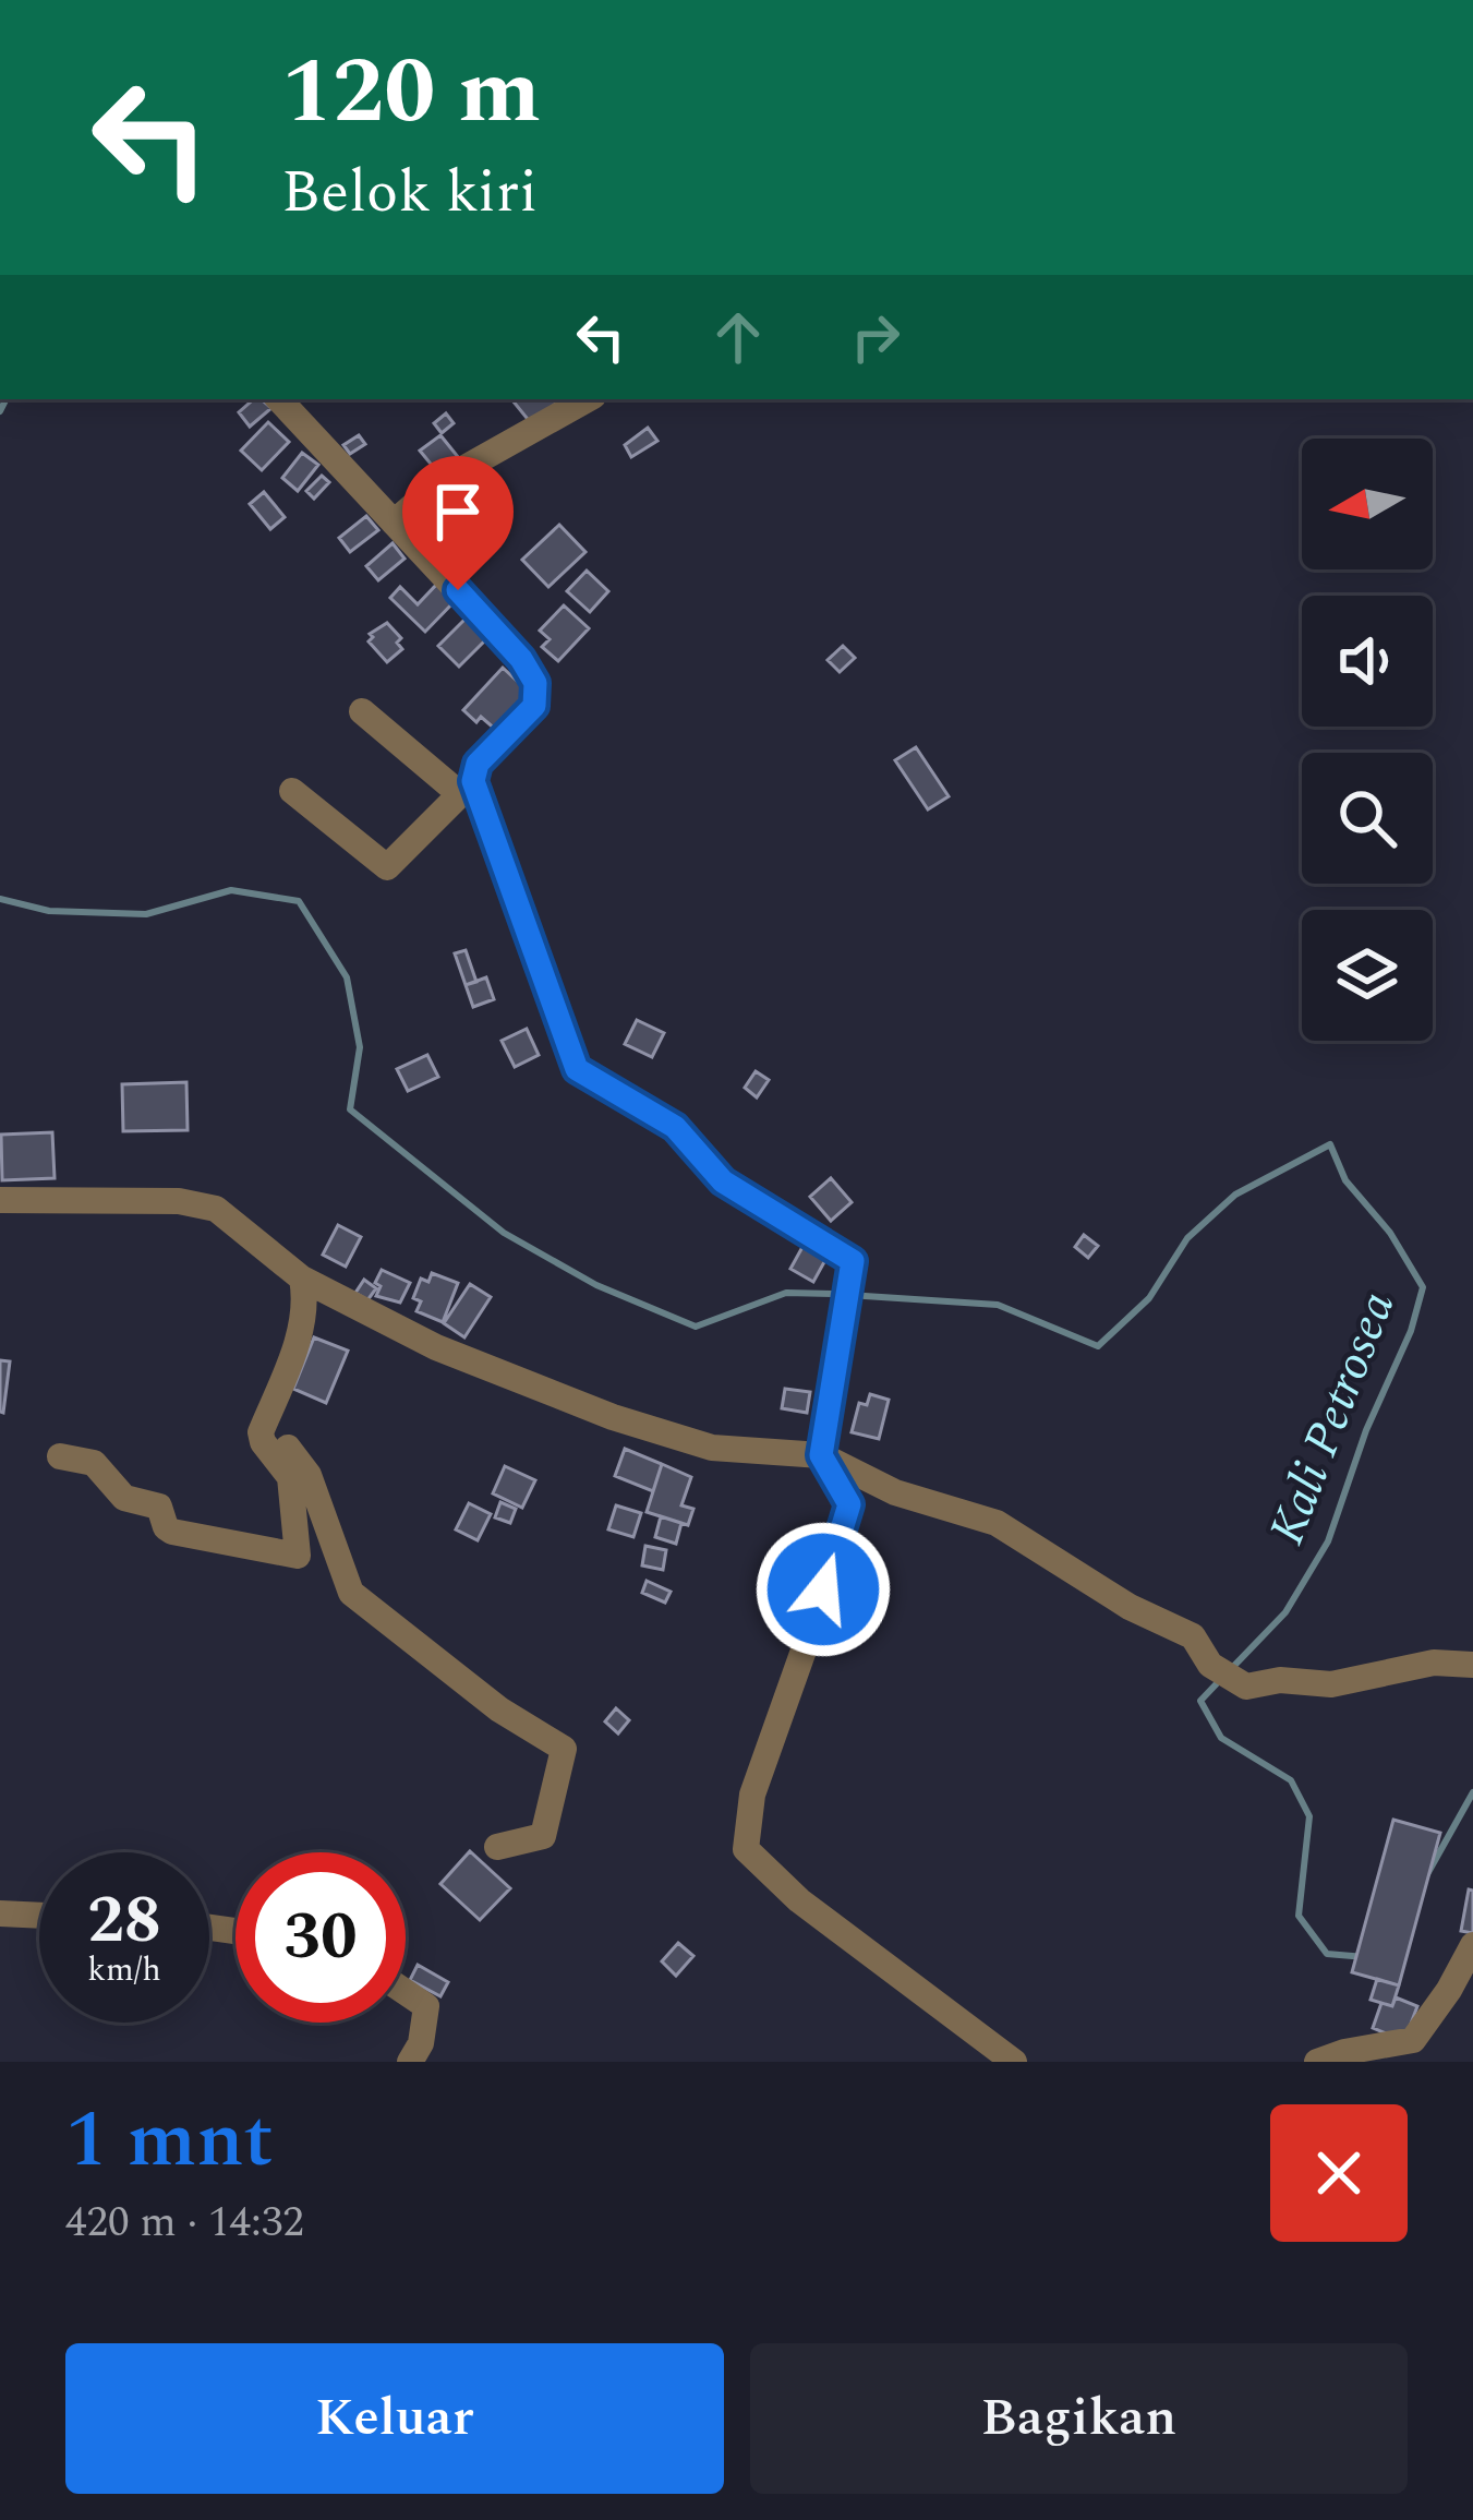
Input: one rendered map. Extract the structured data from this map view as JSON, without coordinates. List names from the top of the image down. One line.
{"water":["Kali Petrosea"],"north":"left","page":{"turn":["120 m","Belok kiri"],"speed":"28 km/h","limit":"30","heading":["1 mnt","420 m · 14:32"],"buttons":["Keluar","Bagikan"]}}
